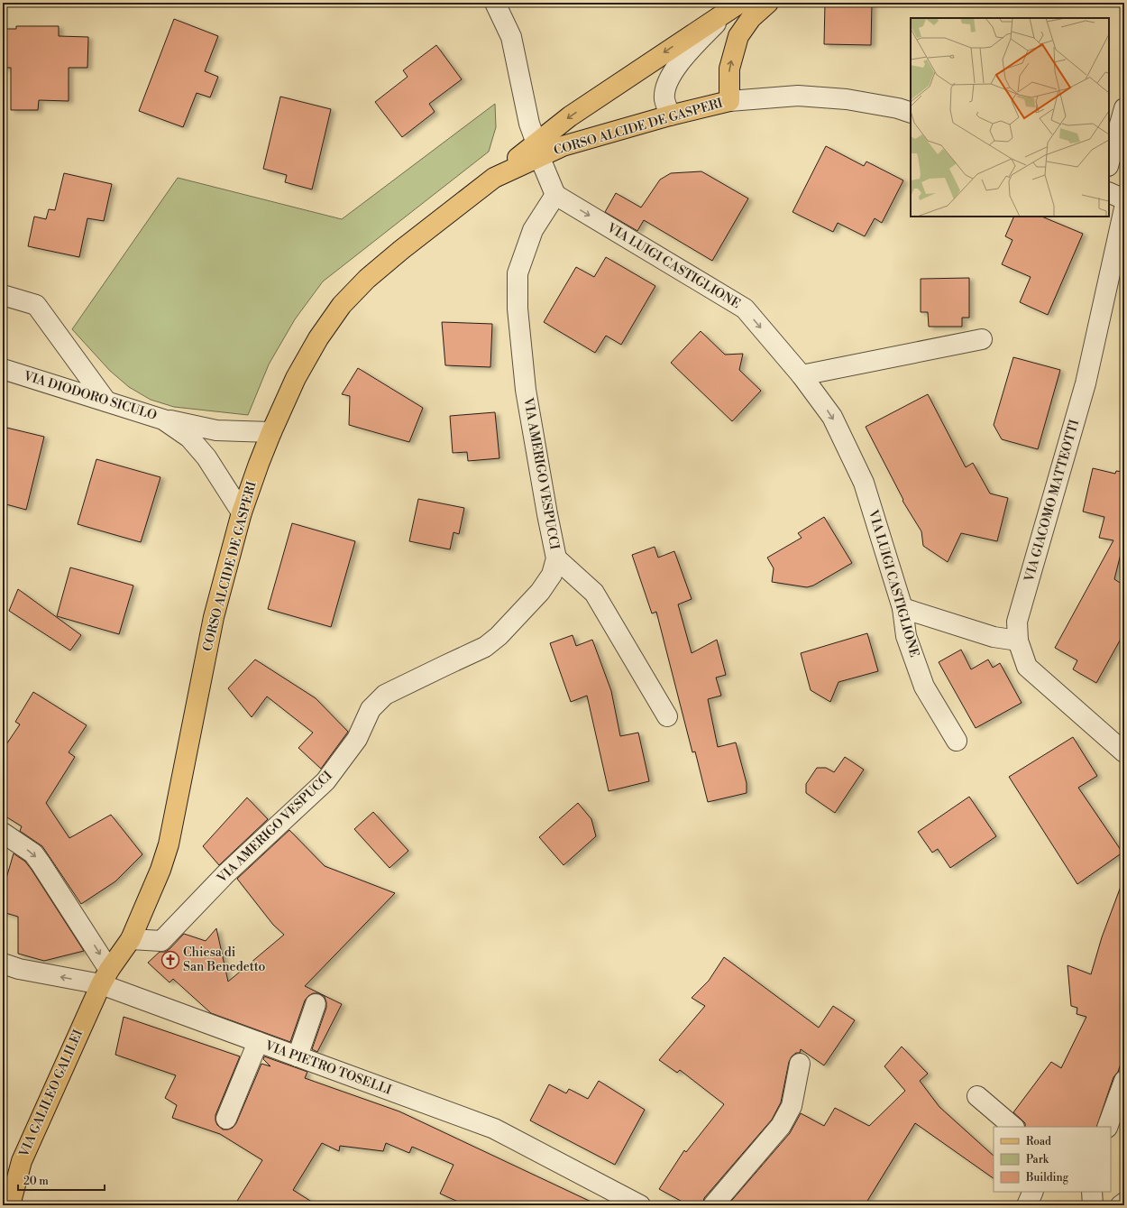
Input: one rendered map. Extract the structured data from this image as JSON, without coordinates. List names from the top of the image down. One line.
{"streets":{"main road":["CORSO ALCIDE DE GASPERI","VIA GALILEO GALILEI"],"street":["VIA LUIGI CASTIGLIONE","VIA DIODORO SICULO","VIA AMERIGO VESPUCCI","VIA GIACOMO MATTEOTTI","VIA PIETRO TOSELLI"]},"crossings":[["CORSO ALCIDE DE GASPERI","VIA DIODORO SICULO"],["CORSO ALCIDE DE GASPERI","VIA AMERIGO VESPUCCI"],["CORSO ALCIDE DE GASPERI","VIA PIETRO TOSELLI"],["CORSO ALCIDE DE GASPERI","VIA GALILEO GALILEI"],["VIA LUIGI CASTIGLIONE","VIA AMERIGO VESPUCCI"],["VIA PIETRO TOSELLI","VIA GALILEO GALILEI"]],"one_way":["VIA LUIGI CASTIGLIONE"],"places":{"church":["Chiesa di San Benedetto"]},"legend":["Road","Park","Building"],"scale_bar":"20 m"}
